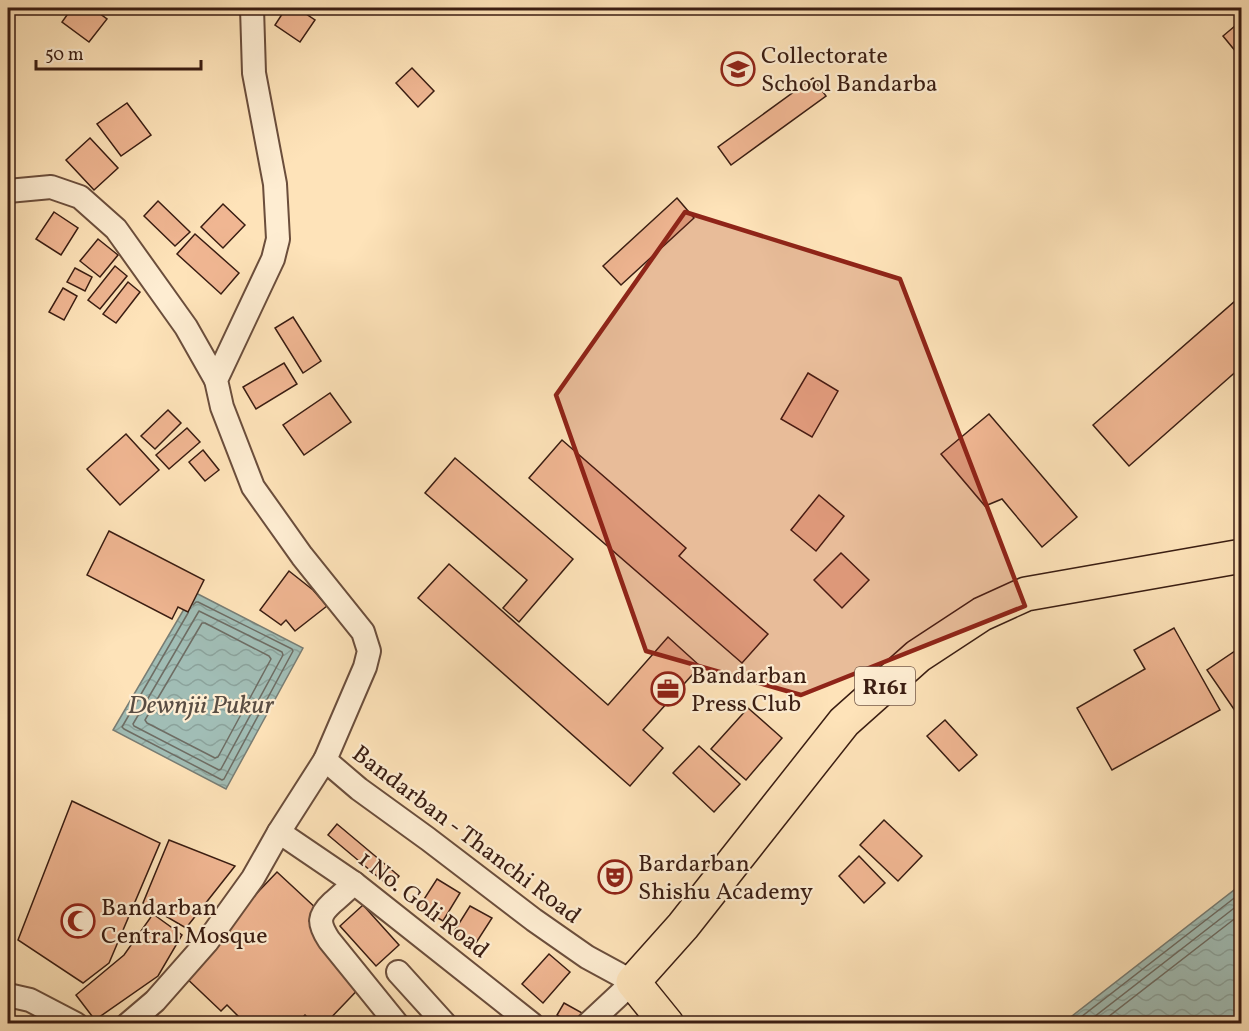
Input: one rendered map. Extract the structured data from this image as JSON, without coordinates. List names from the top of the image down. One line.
{"streets":{"main road":["R161"],"street":["Bandarban - Thanchi Road","1 No. Goli Road"]},"crossings":[["R161","Bandarban - Thanchi Road"]],"water":["Dewnjii Pukur"],"places":{"school or university":["Collectorate School Bandarba"],"office":["Bandarban Press Club"],"theatre":["Bardarban Shishu Academy"],"mosque":["Bandarban Central Mosque"]},"scale_bar":"50 m"}
